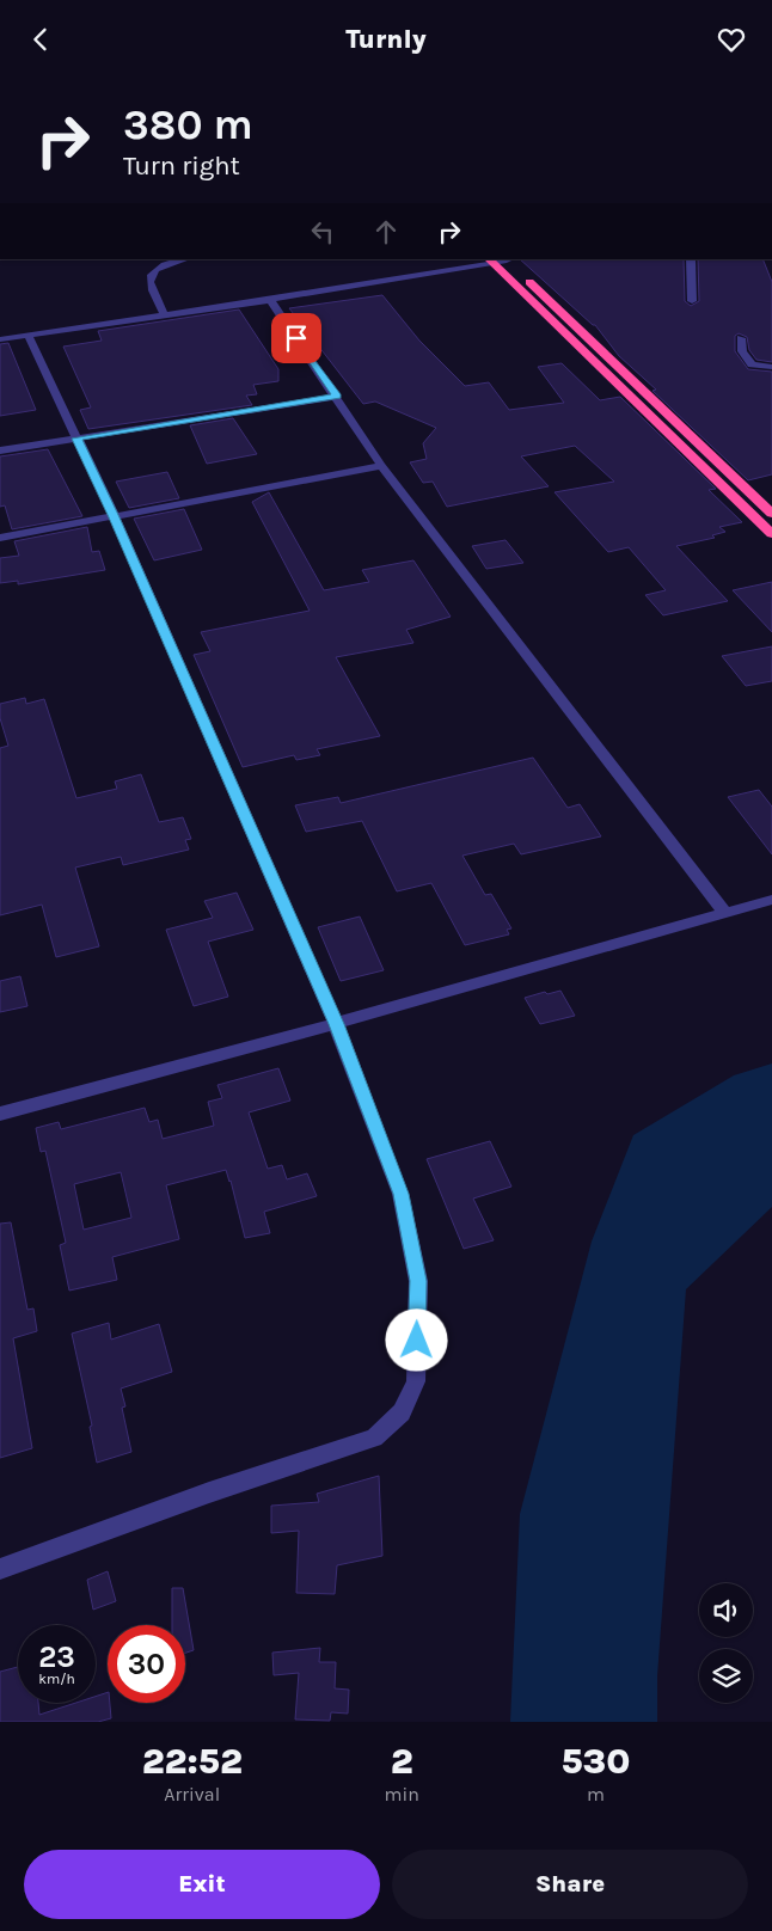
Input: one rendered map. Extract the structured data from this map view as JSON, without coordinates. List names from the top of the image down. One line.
{"page":{"header":"Turnly","turn":["380 m","Turn right"],"speed":"23 km/h","limit":"30","eta":["22:52","Arrival","2","min","530","m"],"buttons":["Exit","Share"]}}
